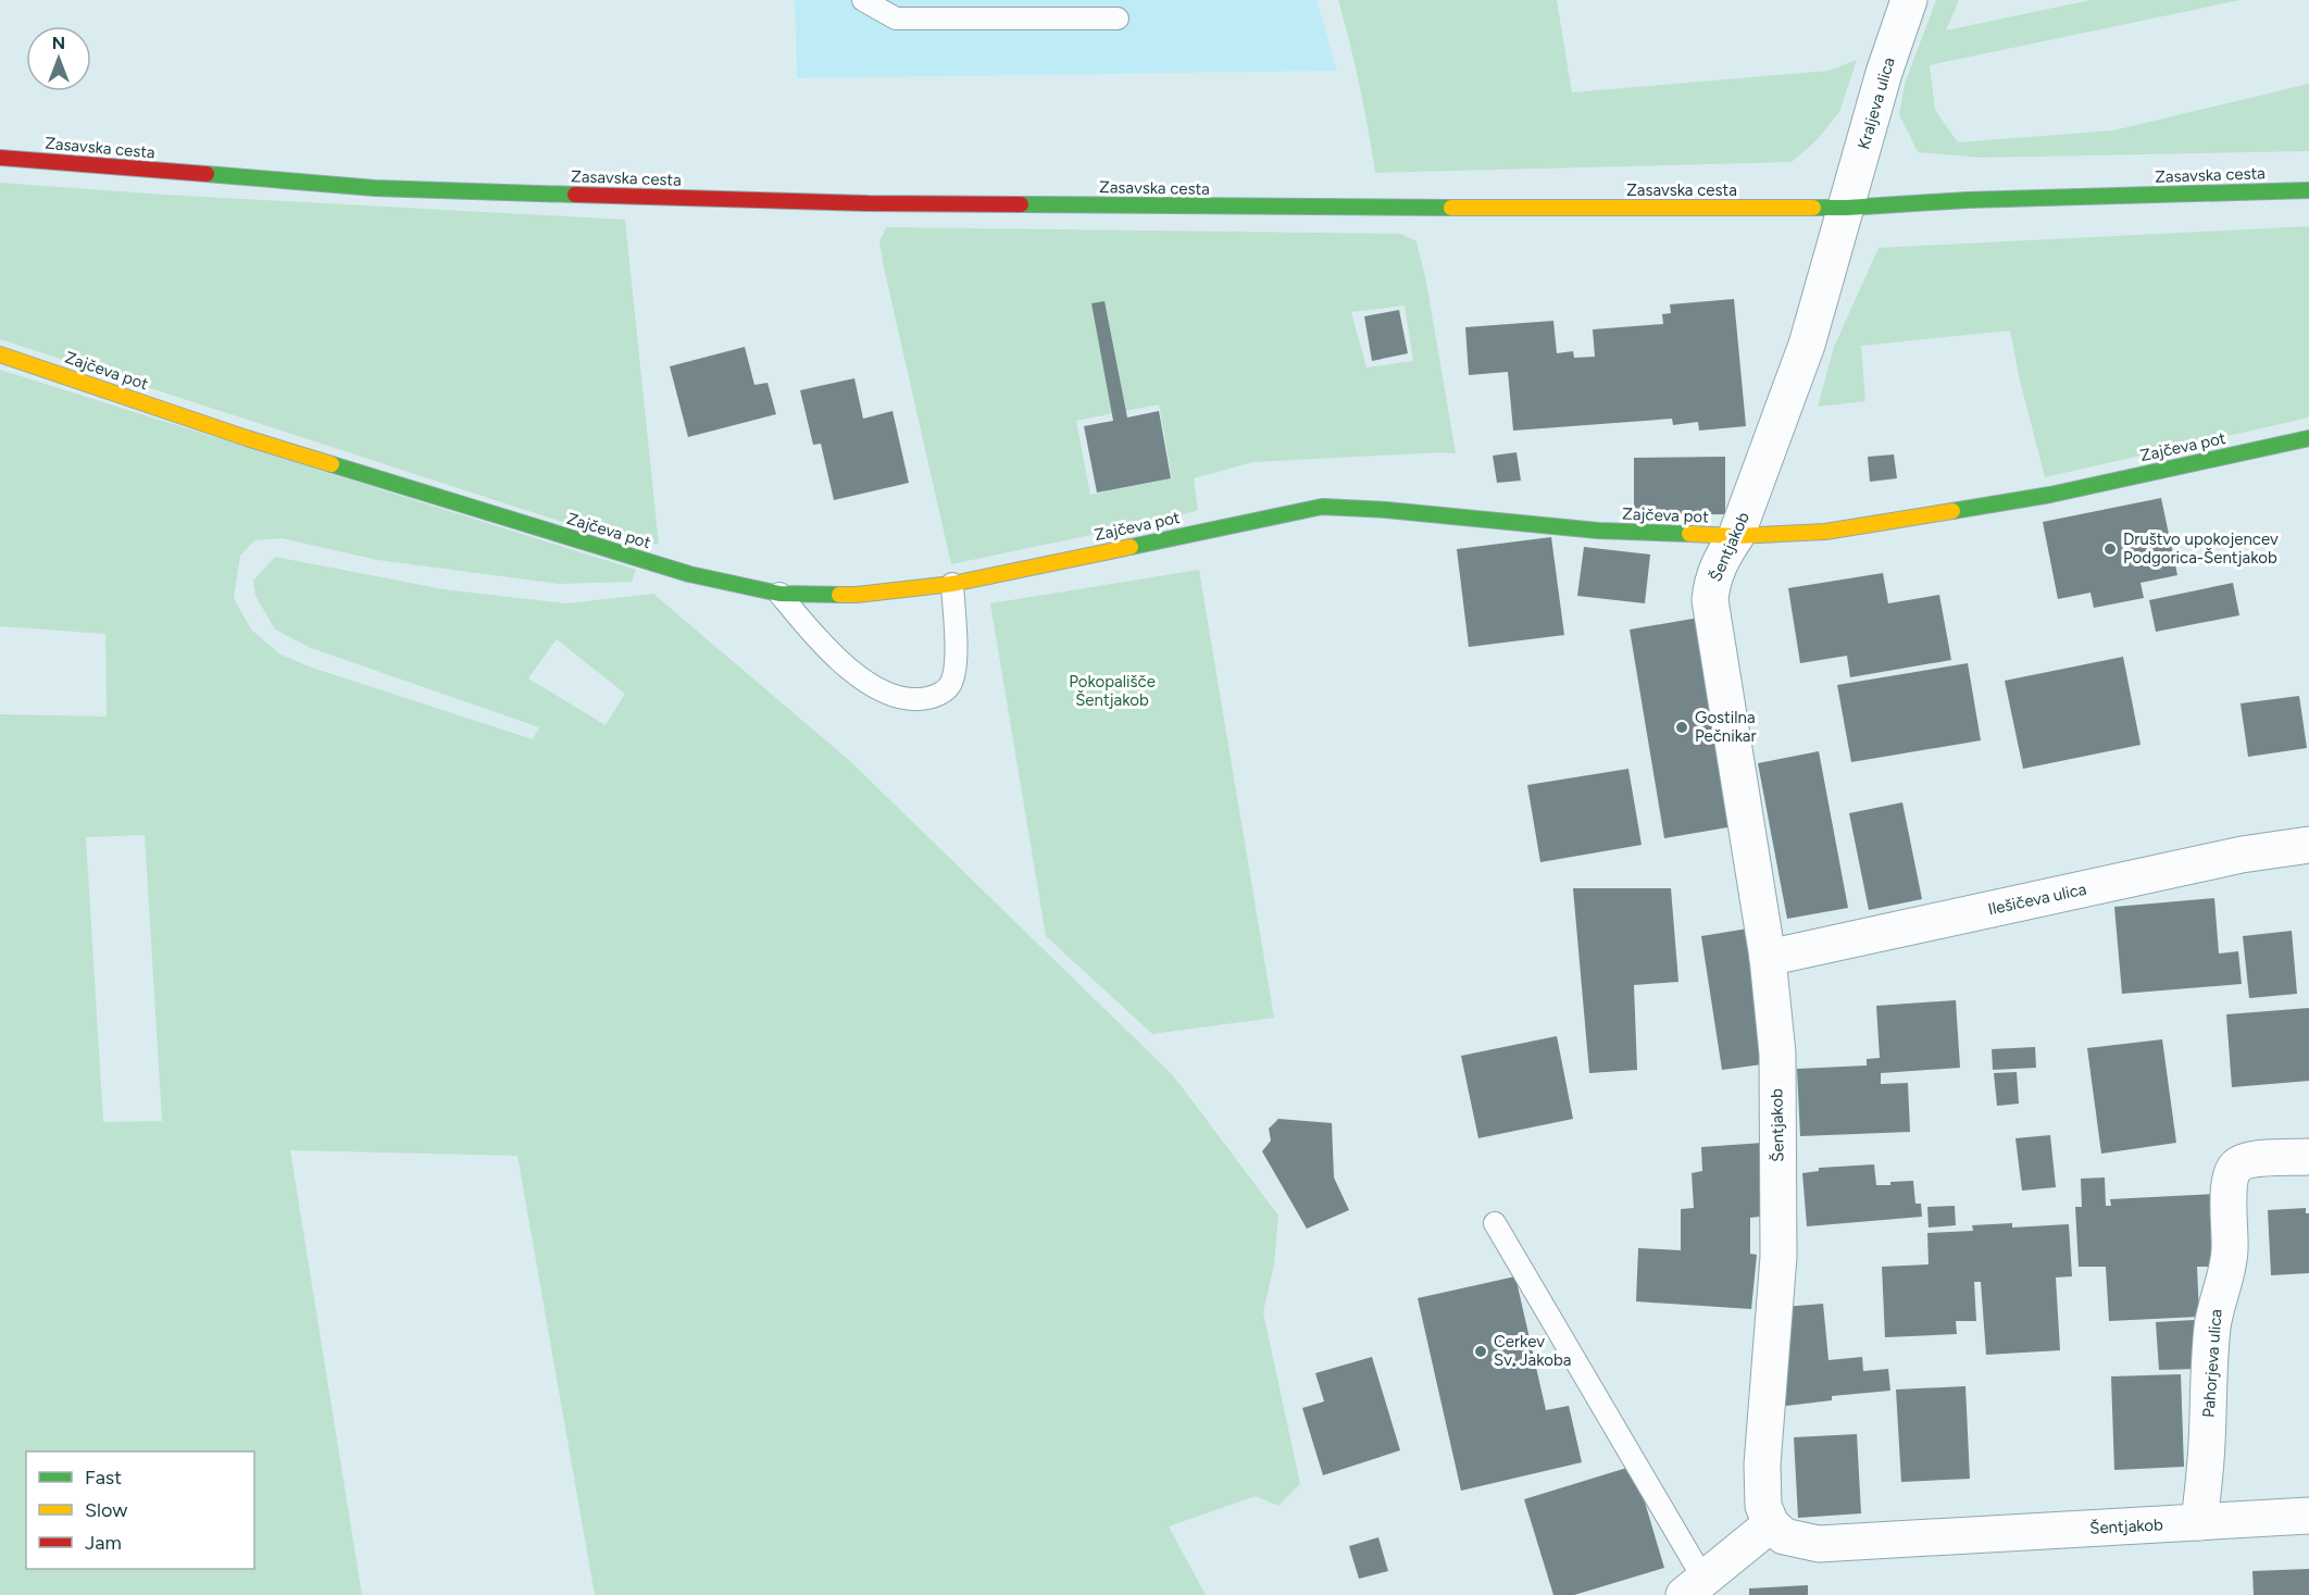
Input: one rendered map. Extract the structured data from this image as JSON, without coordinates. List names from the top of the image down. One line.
{"streets":{"street":["Kraljeva ulica","Zasavska cesta","Zajčeva pot","Šentjakob","Ilešičeva ulica","Pahorjeva ulica"]},"crossings":[["Kraljeva ulica","Zasavska cesta"],["Kraljeva ulica","Šentjakob"],["Zasavska cesta","Šentjakob"],["Zajčeva pot","Šentjakob"],["Šentjakob","Ilešičeva ulica"],["Šentjakob","Pahorjeva ulica"]],"parks":["Pokopališče Šentjakob"],"places":["Društvo upokojencev Podgorica-Šentjakob","Gostilna Pečnikar","Cerkev Sv. Jakoba"],"legend":["Fast","Slow","Jam"],"north":"top"}
